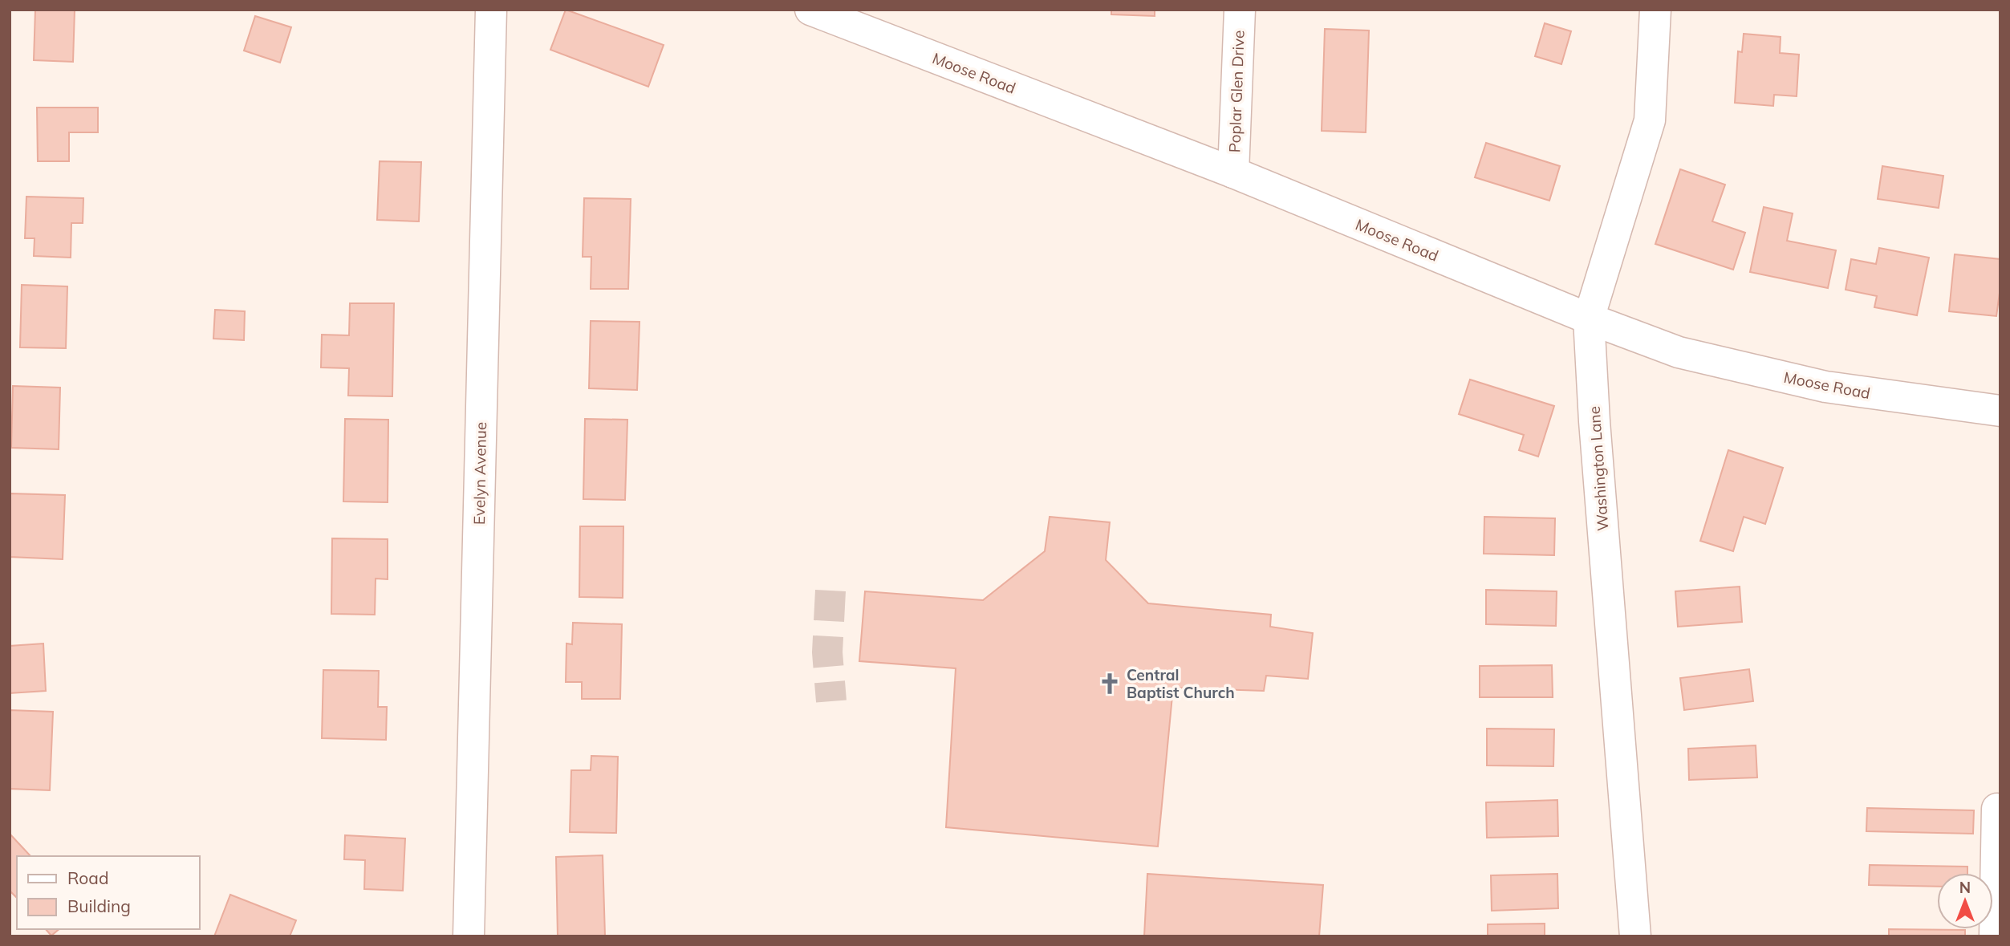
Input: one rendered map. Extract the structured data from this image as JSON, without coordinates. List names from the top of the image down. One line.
{"streets":{"street":["Moose Road","Poplar Glen Drive","Washington Lane","Evelyn Avenue"]},"crossings":[["Moose Road","Poplar Glen Drive"],["Moose Road","Washington Lane"]],"places":{"church":["Central Baptist Church"]},"legend":["Road","Building"],"north":"top"}
